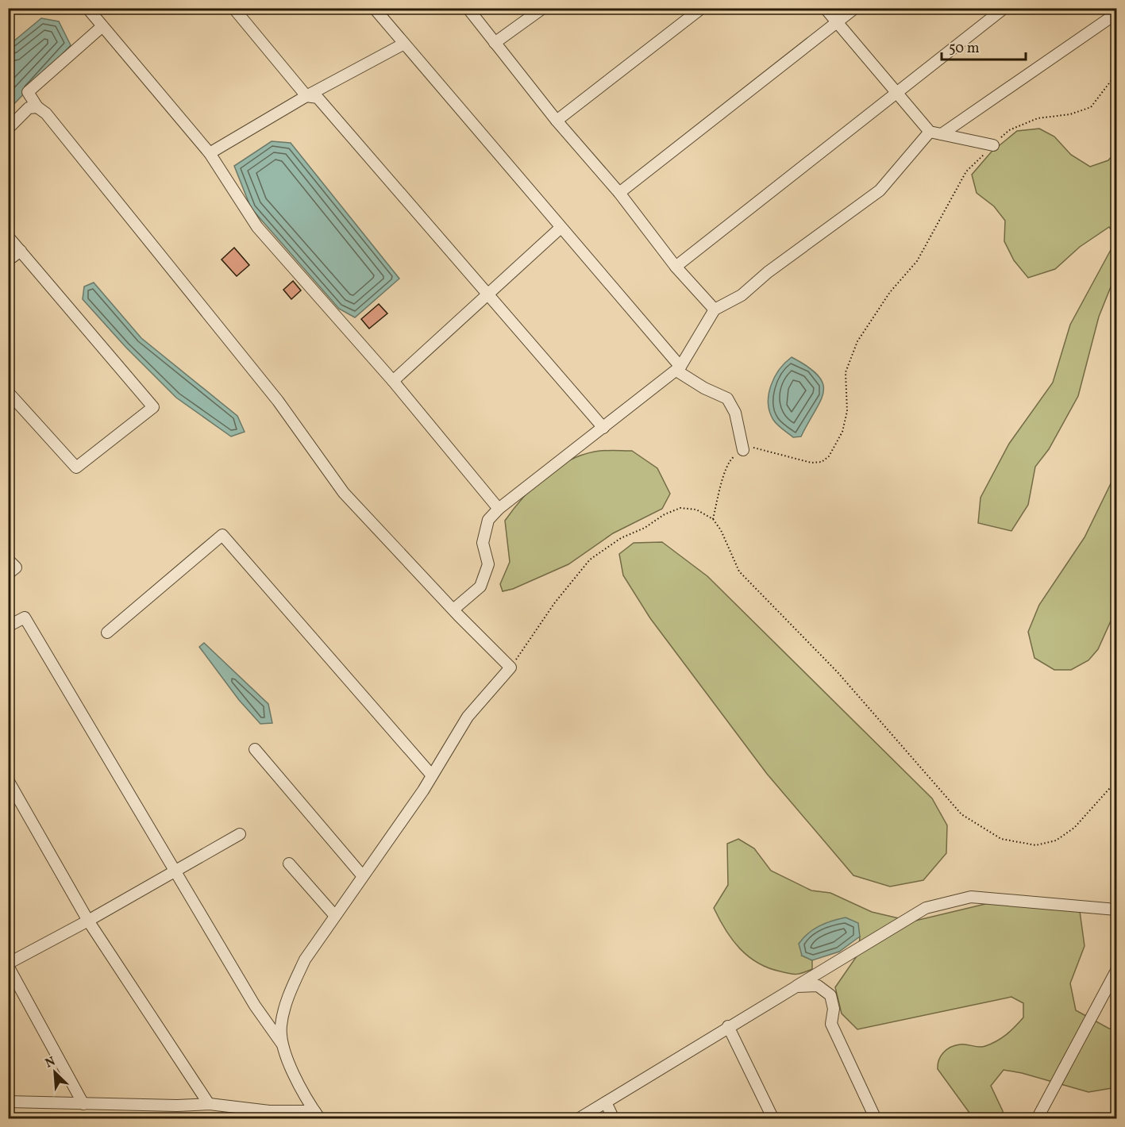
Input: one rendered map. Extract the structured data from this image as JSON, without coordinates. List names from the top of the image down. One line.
{"scale_bar":"50 m","north":"top left"}
